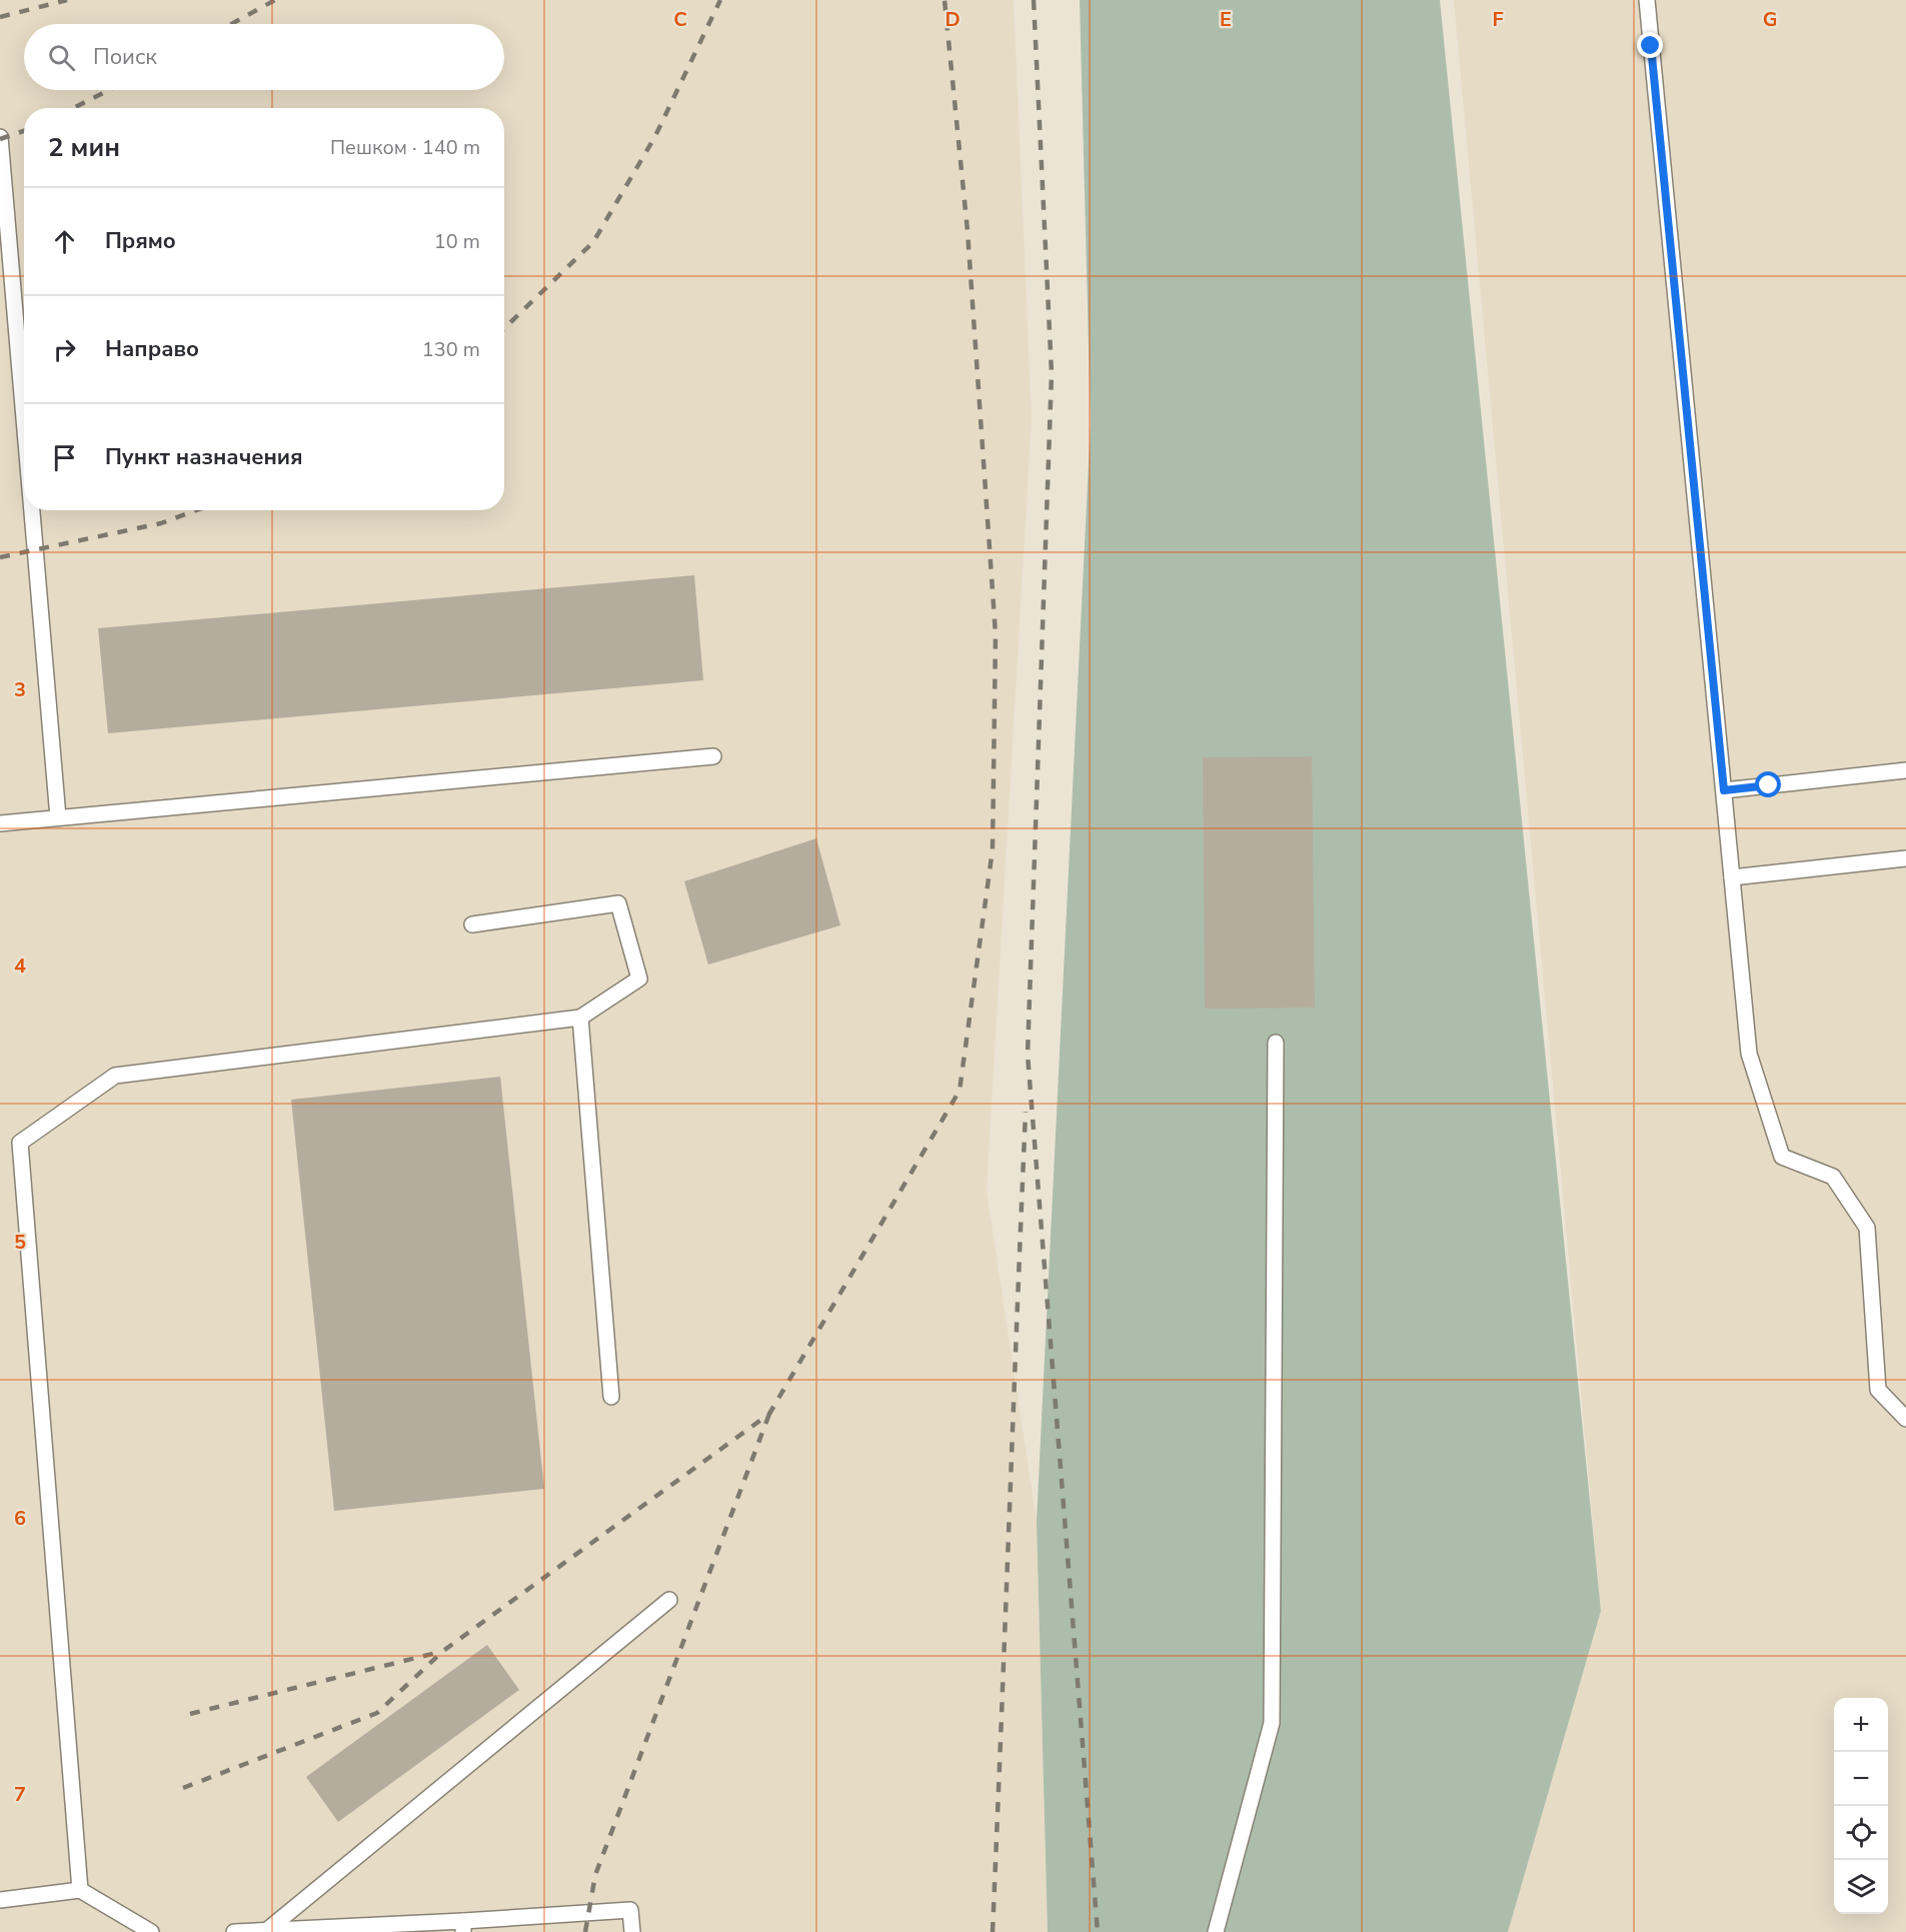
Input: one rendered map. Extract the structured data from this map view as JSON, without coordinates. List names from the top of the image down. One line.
{"page":{"search":"Поиск","heading":["2 мин","Пешком · 140 m"],"list":[["Прямо","10 m"],["Направо","130 m"],"Пункт назначения"],"map_buttons":["+","−"]},"grid":{"columns":["C","D","E","F","G"],"rows":["3","4","5","6","7"]}}
